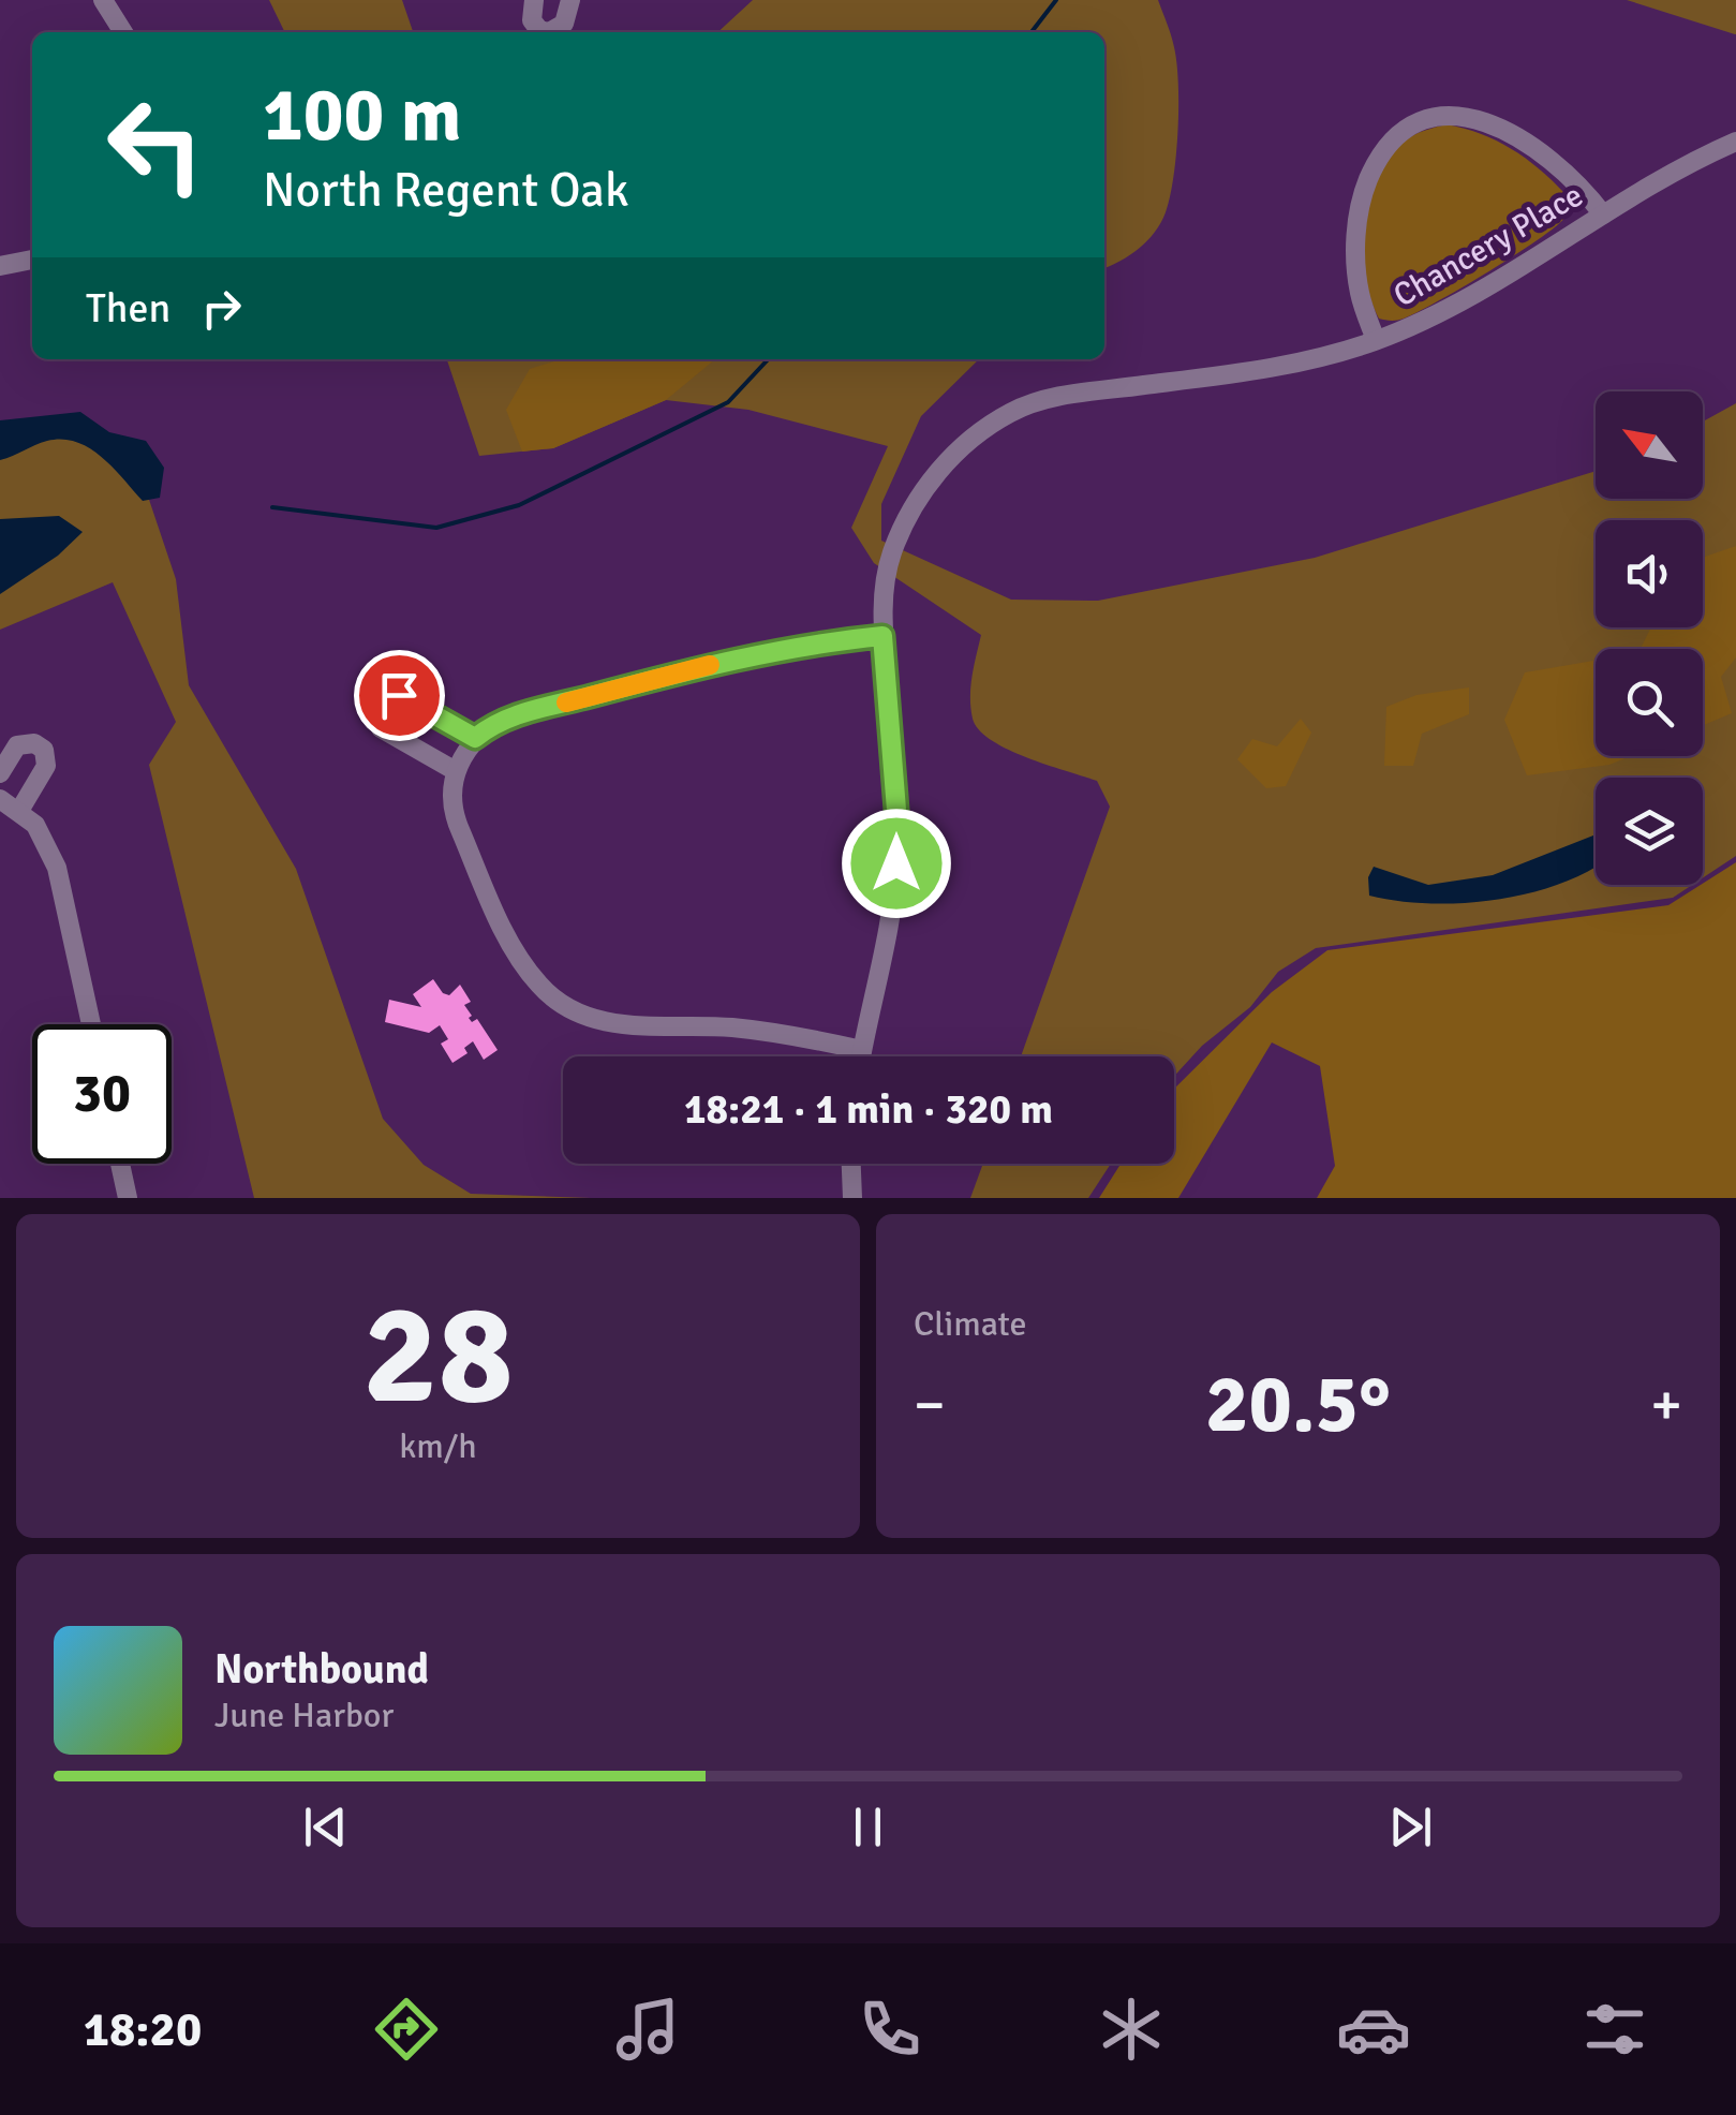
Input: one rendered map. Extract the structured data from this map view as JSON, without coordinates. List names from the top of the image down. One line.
{"streets":{"street":["Chancery Place"]},"north":"top left","page":{"turn":["100 m","North Regent Oak"],"then":"Then","limit":"30","trip":"18:21 · 1 min · 320 m","tile":[["28","km/h"],"Climate"],"heat":["−","20.5°","+"],"song":["Northbound","June Harbor"],"tabs":"18:20"}}
